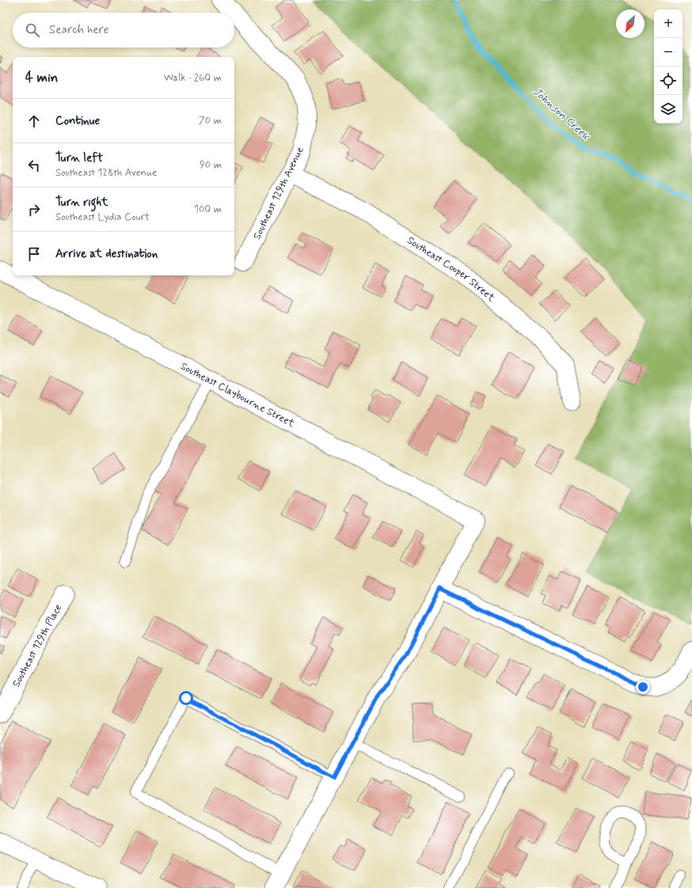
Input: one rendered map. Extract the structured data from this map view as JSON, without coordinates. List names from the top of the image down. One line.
{"streets":{"street":["Southeast 129th Avenue","Southeast Cooper Street","Southeast Claybourne Street","Southeast 129th Place"]},"crossings":[["Southeast 129th Avenue","Southeast Cooper Street"]],"water":["Johnson Creek"],"north":"bottom left","page":{"map_buttons":["+","−"],"search":"Search here","heading":["4 min","Walk · 260 m"],"list":[["Continue","70 m"],["Turn left","Southeast 128th Avenue","90 m"],["Turn right","Southeast Lydia Court","100 m"],"Arrive at destination"]}}
